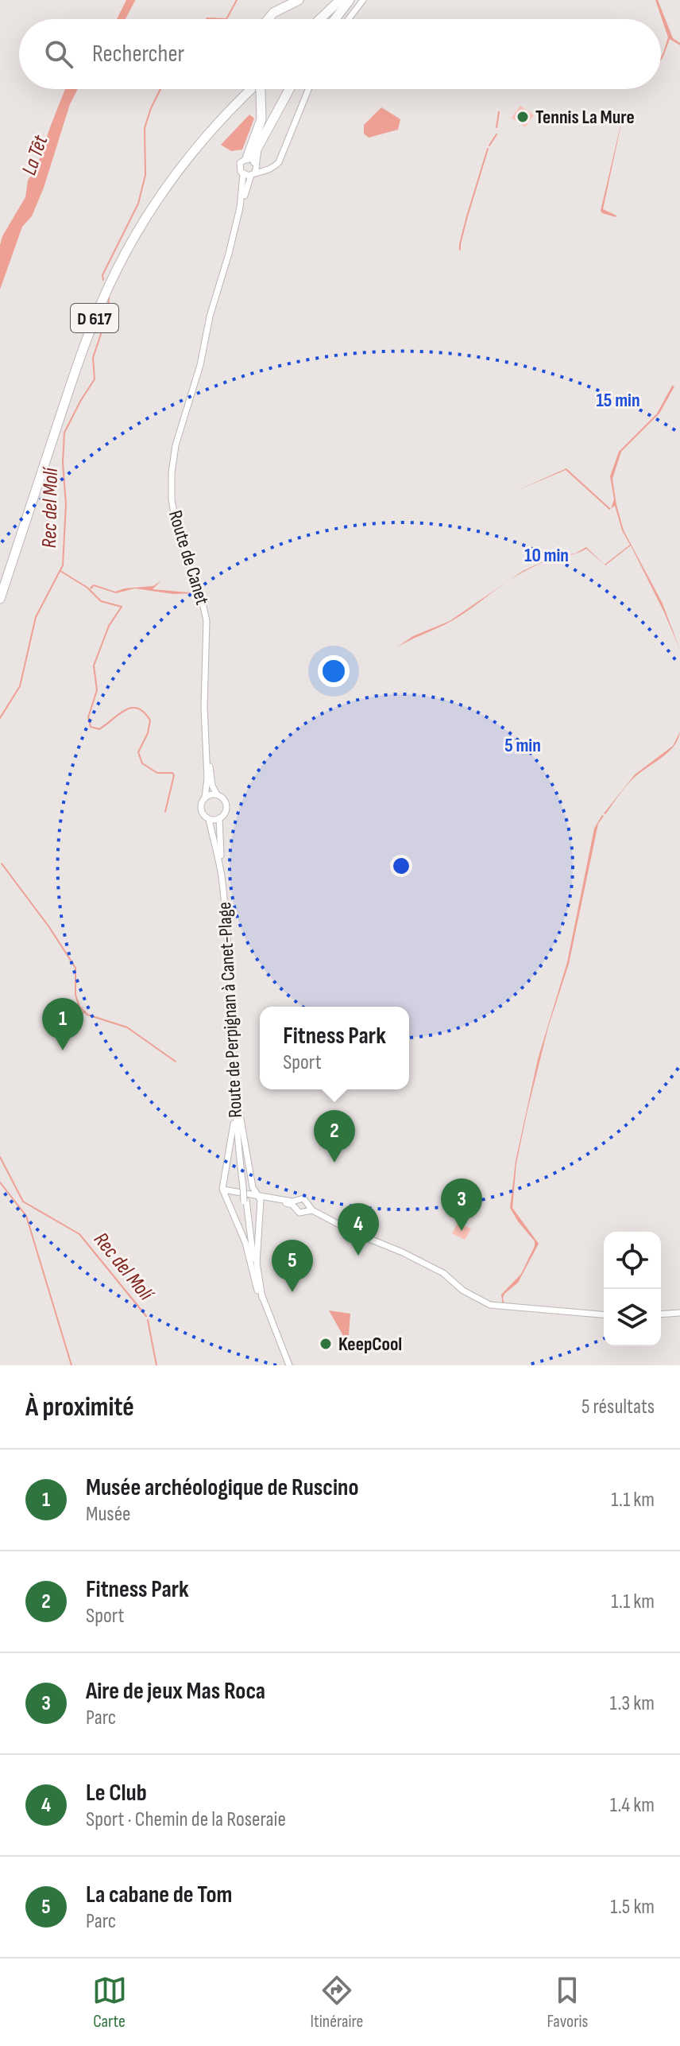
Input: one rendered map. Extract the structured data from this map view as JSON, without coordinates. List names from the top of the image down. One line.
{"streets":{"highway":["D 617"],"main road":["Route de Canet","Route de Perpignan à Canet-Plage"]},"crossings":[["Route de Canet","Route de Perpignan à Canet-Plage"]],"water":["La Têt","Rec del Molí"],"places":["Tennis La Mure","KeepCool"],"page":{"search":"Rechercher","pins":["1","2","3","4","5"],"popup":["Fitness Park","Sport"],"heading":["À proximité","5 résultats"],"list":[{"mark":"1","name":"Musée archéologique de Ruscino","note":"Musée","value":"1.1 km"},{"mark":"2","name":"Fitness Park","note":"Sport","value":"1.1 km"},{"mark":"3","name":"Aire de jeux Mas Roca","note":"Parc","value":"1.3 km"},{"mark":"4","name":"Le Club","note":"Sport · Chemin de la Roseraie","value":"1.4 km"},{"mark":"5","name":"La cabane de Tom","note":"Parc","value":"1.5 km"}],"nav":["Carte","Itinéraire","Favoris"]},"rings":["15 min","10 min","5 min"]}
